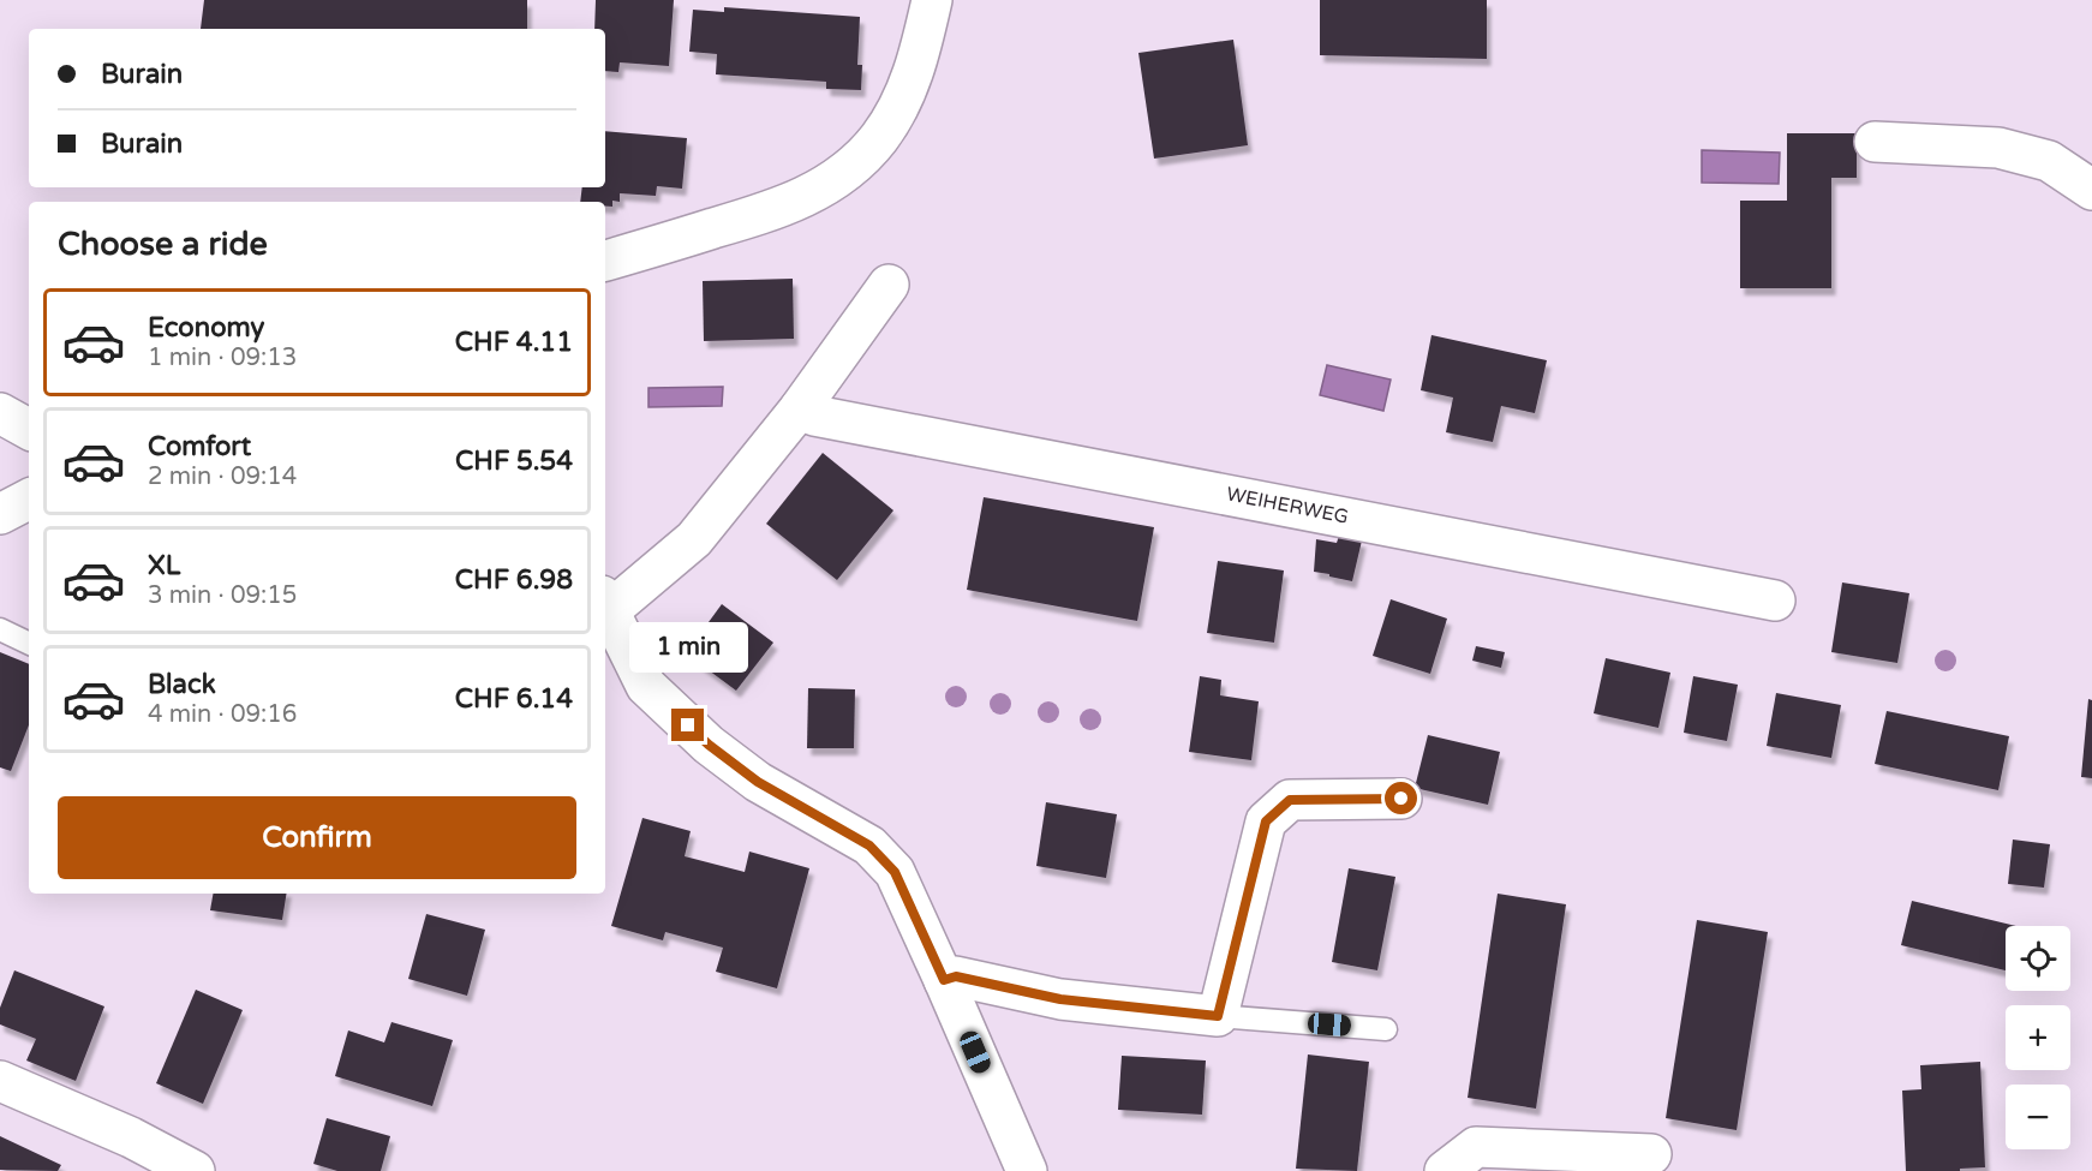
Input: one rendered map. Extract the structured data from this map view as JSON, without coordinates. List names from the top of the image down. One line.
{"streets":{"street":["WEIHERWEG"]},"page":{"banner":["Burain","Burain"],"heading":"Choose a ride","list":[{"name":"Economy","note":"1 min · 09:13","value":"CHF 4.11"},{"name":"Comfort","note":"2 min · 09:14","value":"CHF 5.54"},{"name":"XL","note":"3 min · 09:15","value":"CHF 6.98"},{"name":"Black","note":"4 min · 09:16","value":"CHF 6.14"}],"bubble":"1 min","buttons":"Confirm","map_buttons":["+","−"]}}
